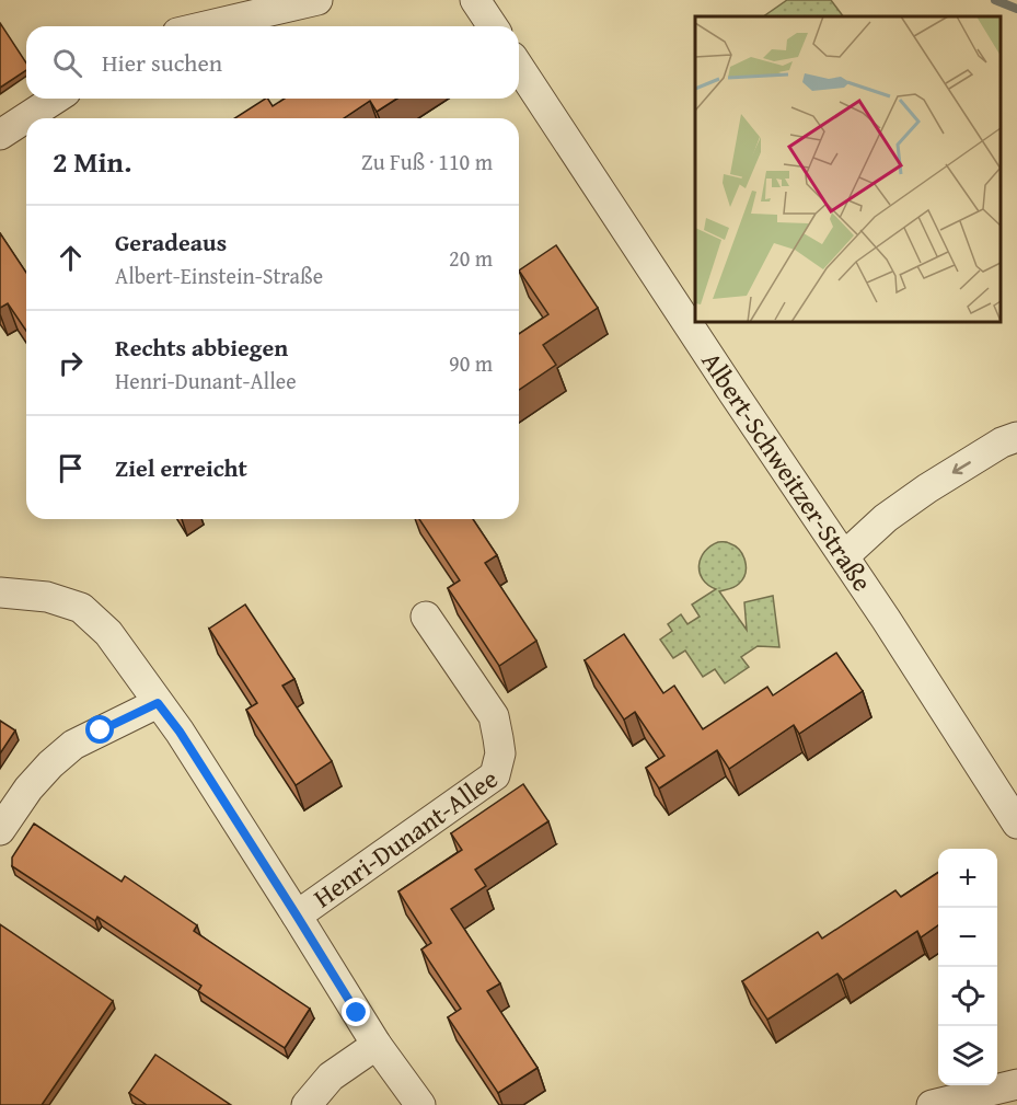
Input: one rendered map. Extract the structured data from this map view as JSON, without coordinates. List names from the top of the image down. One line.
{"streets":{"street":["Albert-Schweitzer-Straße","Henri-Dunant-Allee"]},"page":{"search":"Hier suchen","heading":["2 Min.","Zu Fuß · 110 m"],"list":[["Geradeaus","Albert-Einstein-Straße","20 m"],["Rechts abbiegen","Henri-Dunant-Allee","90 m"],"Ziel erreicht"],"map_buttons":["+","−"]}}
